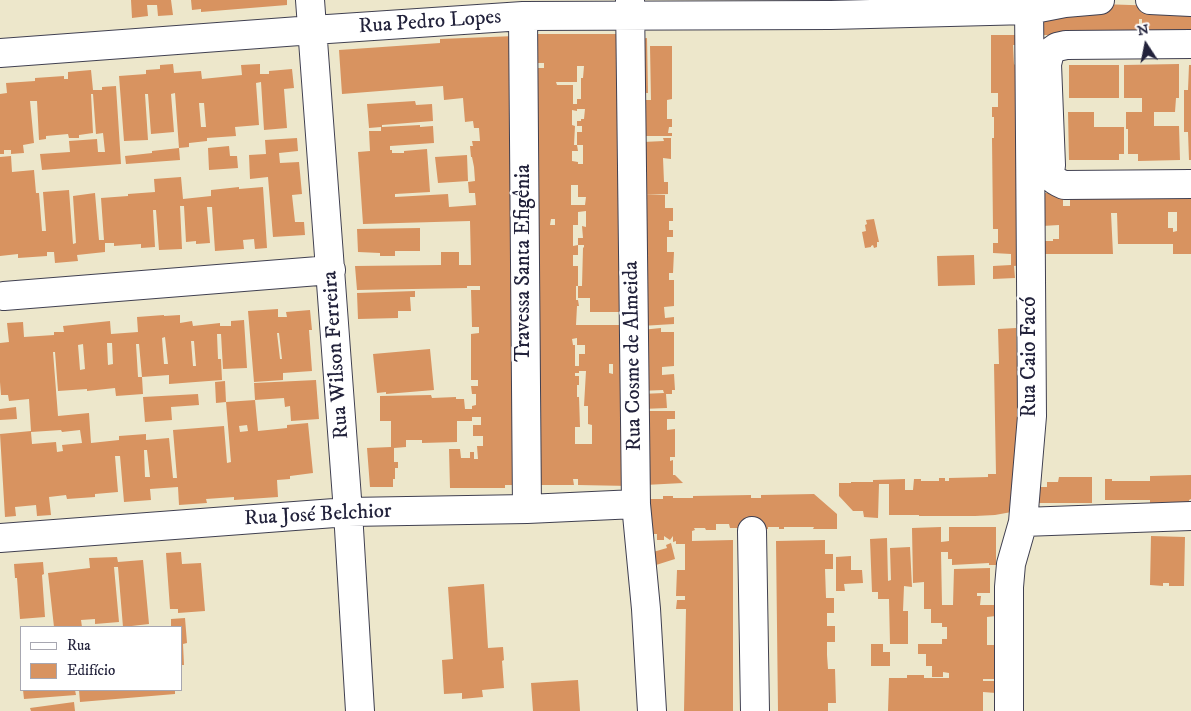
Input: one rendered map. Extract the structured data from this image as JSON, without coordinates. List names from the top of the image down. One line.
{"streets":{"street":["Rua Pedro Lopes","Travessa Santa Efigênia","Rua Wilson Ferreira","Rua Cosme de Almeida","Rua Caio Facó","Rua José Belchior"]},"crossings":[["Rua Pedro Lopes","Travessa Santa Efigênia"],["Rua Pedro Lopes","Rua Wilson Ferreira"],["Rua Pedro Lopes","Rua Cosme de Almeida"],["Rua Pedro Lopes","Rua Caio Facó"],["Travessa Santa Efigênia","Rua José Belchior"],["Rua Wilson Ferreira","Rua José Belchior"],["Rua Cosme de Almeida","Rua José Belchior"]],"legend":["Rua","Edifício"],"north":"top"}
